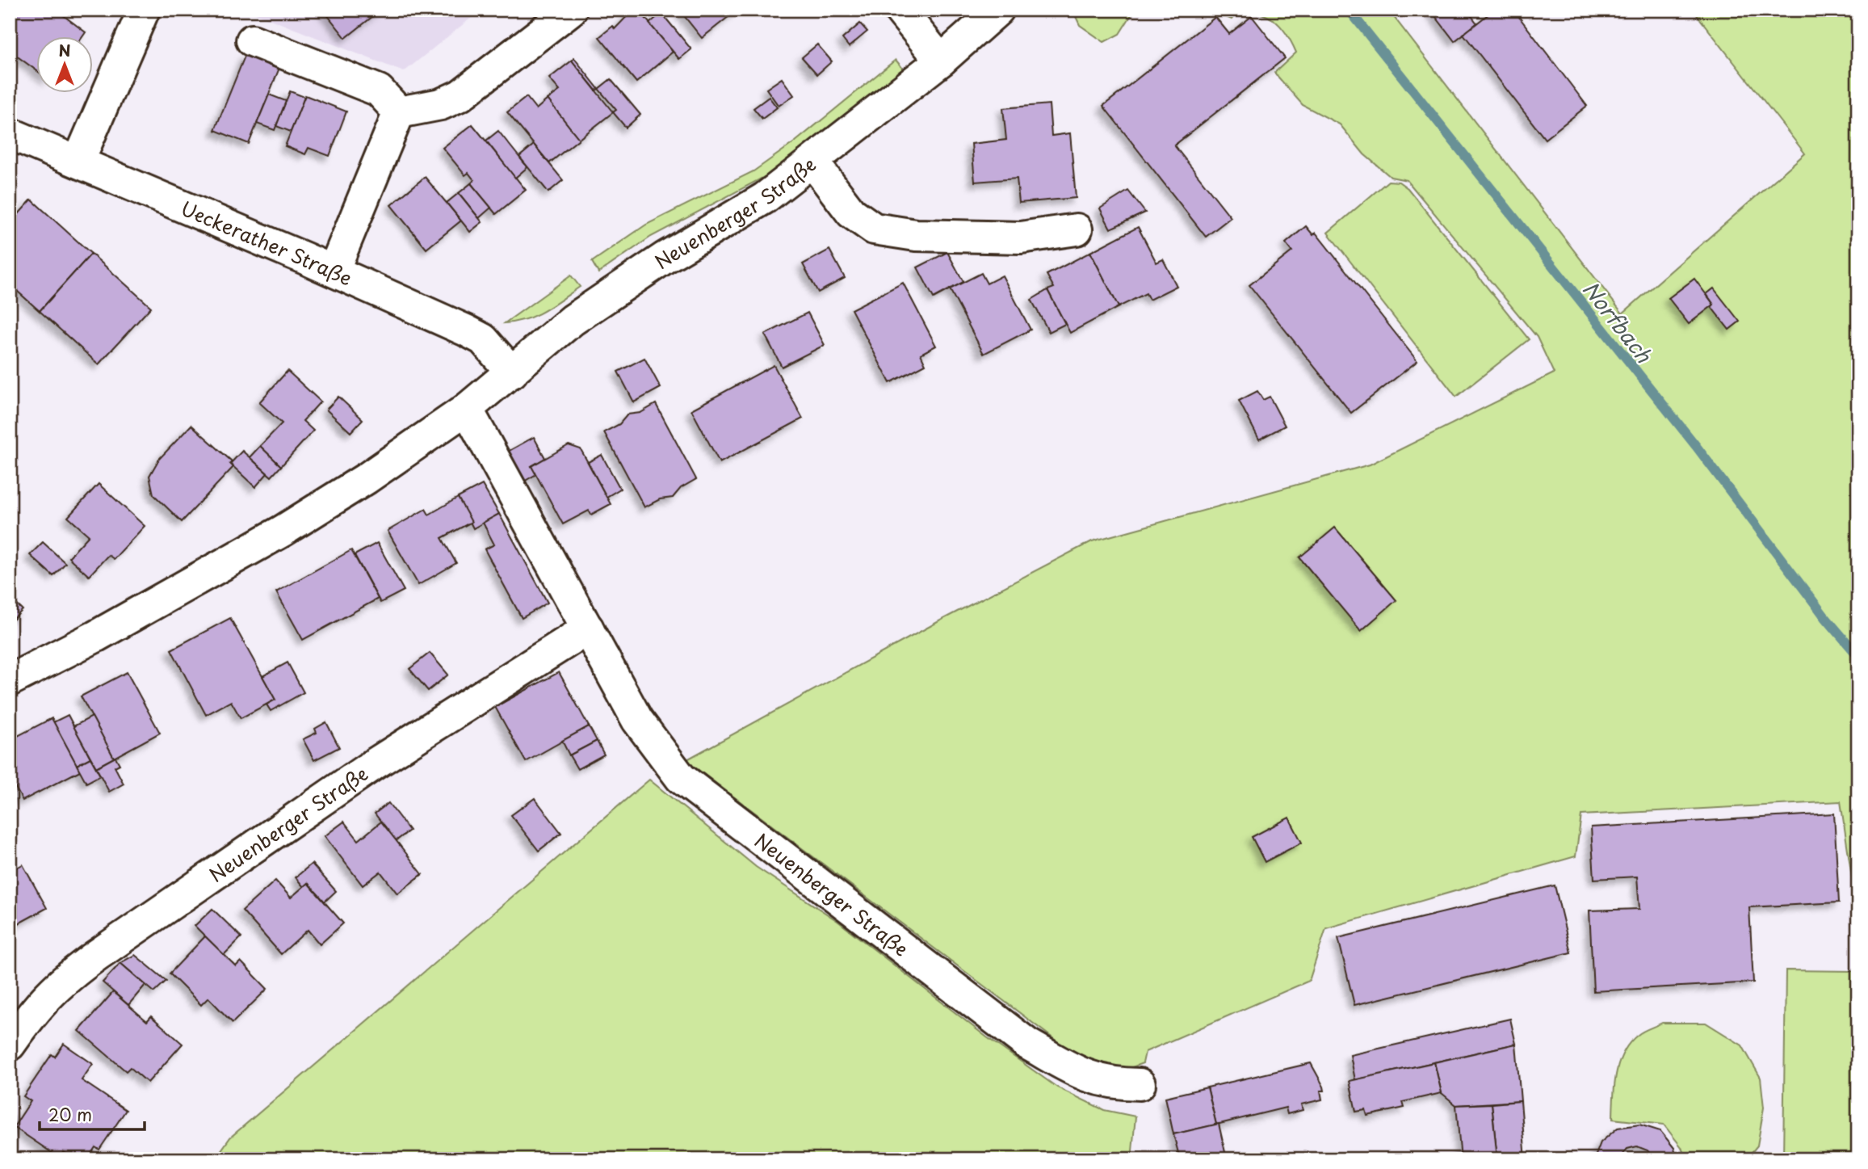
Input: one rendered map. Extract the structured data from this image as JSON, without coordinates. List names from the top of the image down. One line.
{"streets":{"street":["Neuenberger Straße","Ueckerather Straße"]},"crossings":[["Neuenberger Straße","Ueckerather Straße"]],"water":["Norfbach"],"scale_bar":"20 m","north":"top"}
